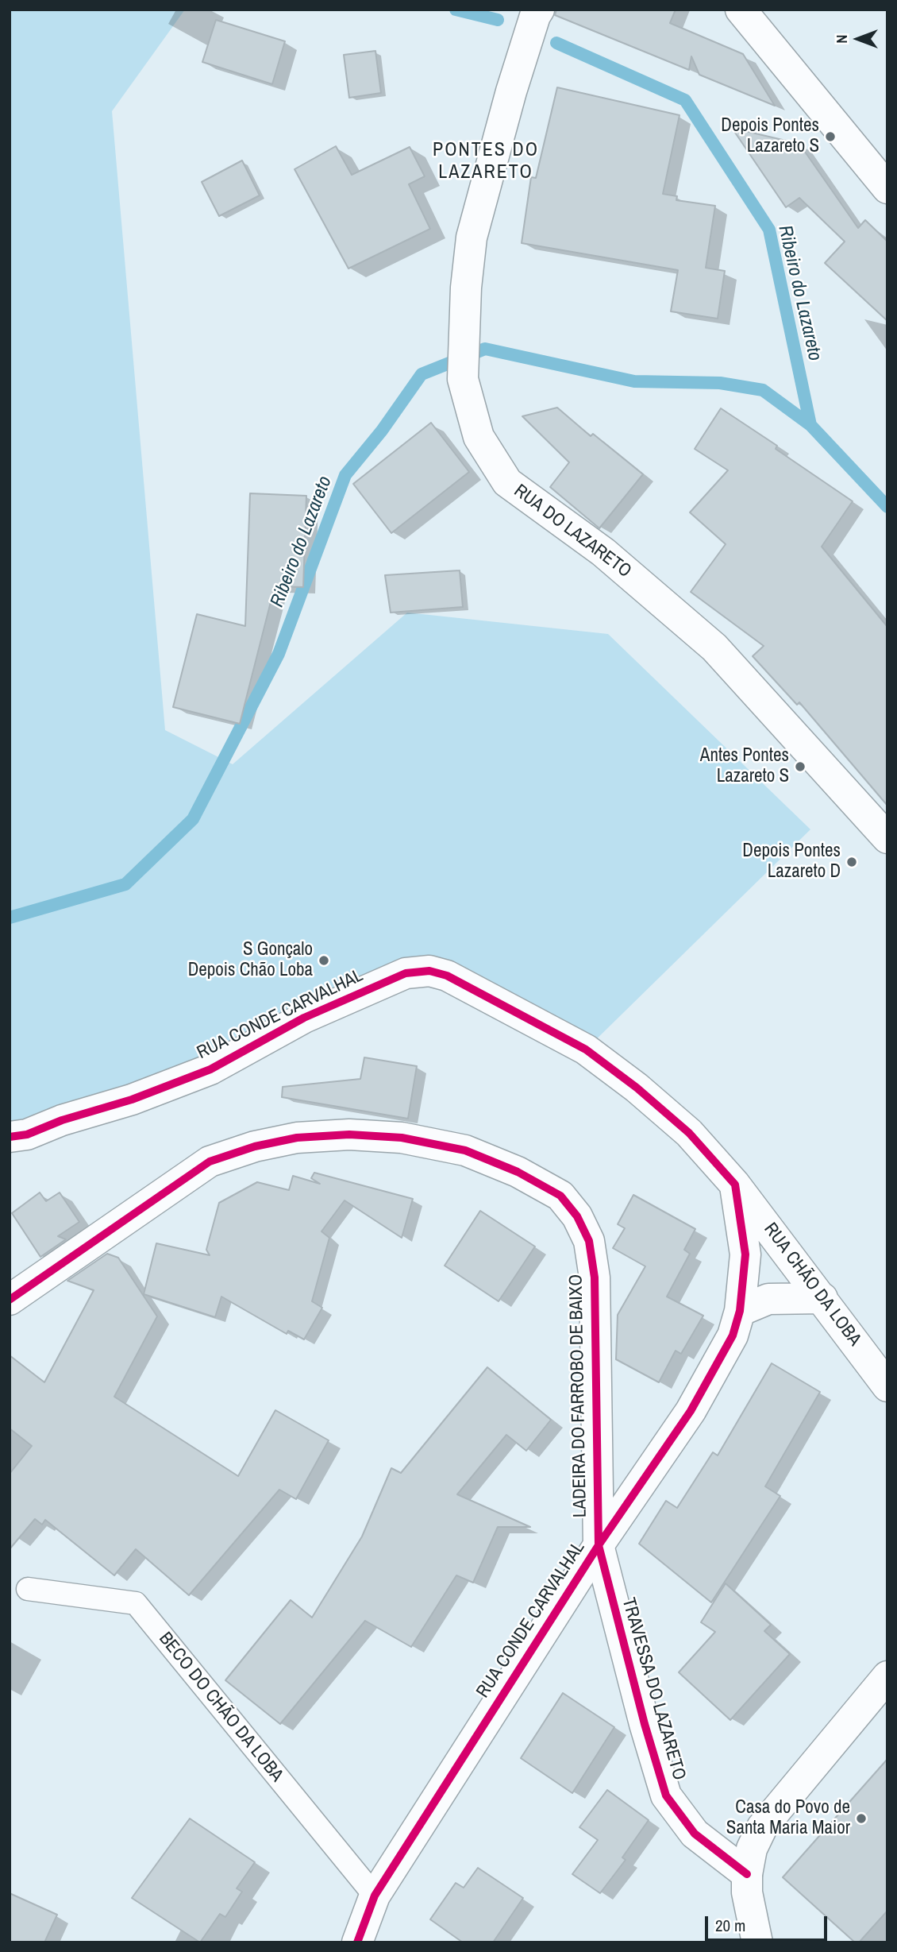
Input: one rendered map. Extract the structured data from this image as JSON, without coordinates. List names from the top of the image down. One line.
{"streets":{"street":["RUA DO LAZARETO","RUA CONDE CARVALHAL","RUA CHÃO DA LOBA","LADEIRA DO FARROBO DE BAIXO","TRAVESSA DO LAZARETO"],"lane":["BECO DO CHÃO DA LOBA"]},"crossings":[["RUA CONDE CARVALHAL","RUA CHÃO DA LOBA"],["RUA CONDE CARVALHAL","LADEIRA DO FARROBO DE BAIXO"],["RUA CONDE CARVALHAL","TRAVESSA DO LAZARETO"],["RUA CONDE CARVALHAL","BECO DO CHÃO DA LOBA"],["LADEIRA DO FARROBO DE BAIXO","TRAVESSA DO LAZARETO"]],"districts":["PONTES DO LAZARETO"],"water":["Ribeiro do Lazareto"],"places":["Depois Pontes Lazareto S","Antes Pontes Lazareto S","Depois Pontes Lazareto D","S Gonçalo Depois Chão Loba","Casa do Povo de Santa Maria Maior"],"scale_bar":"20 m","north":"left"}
